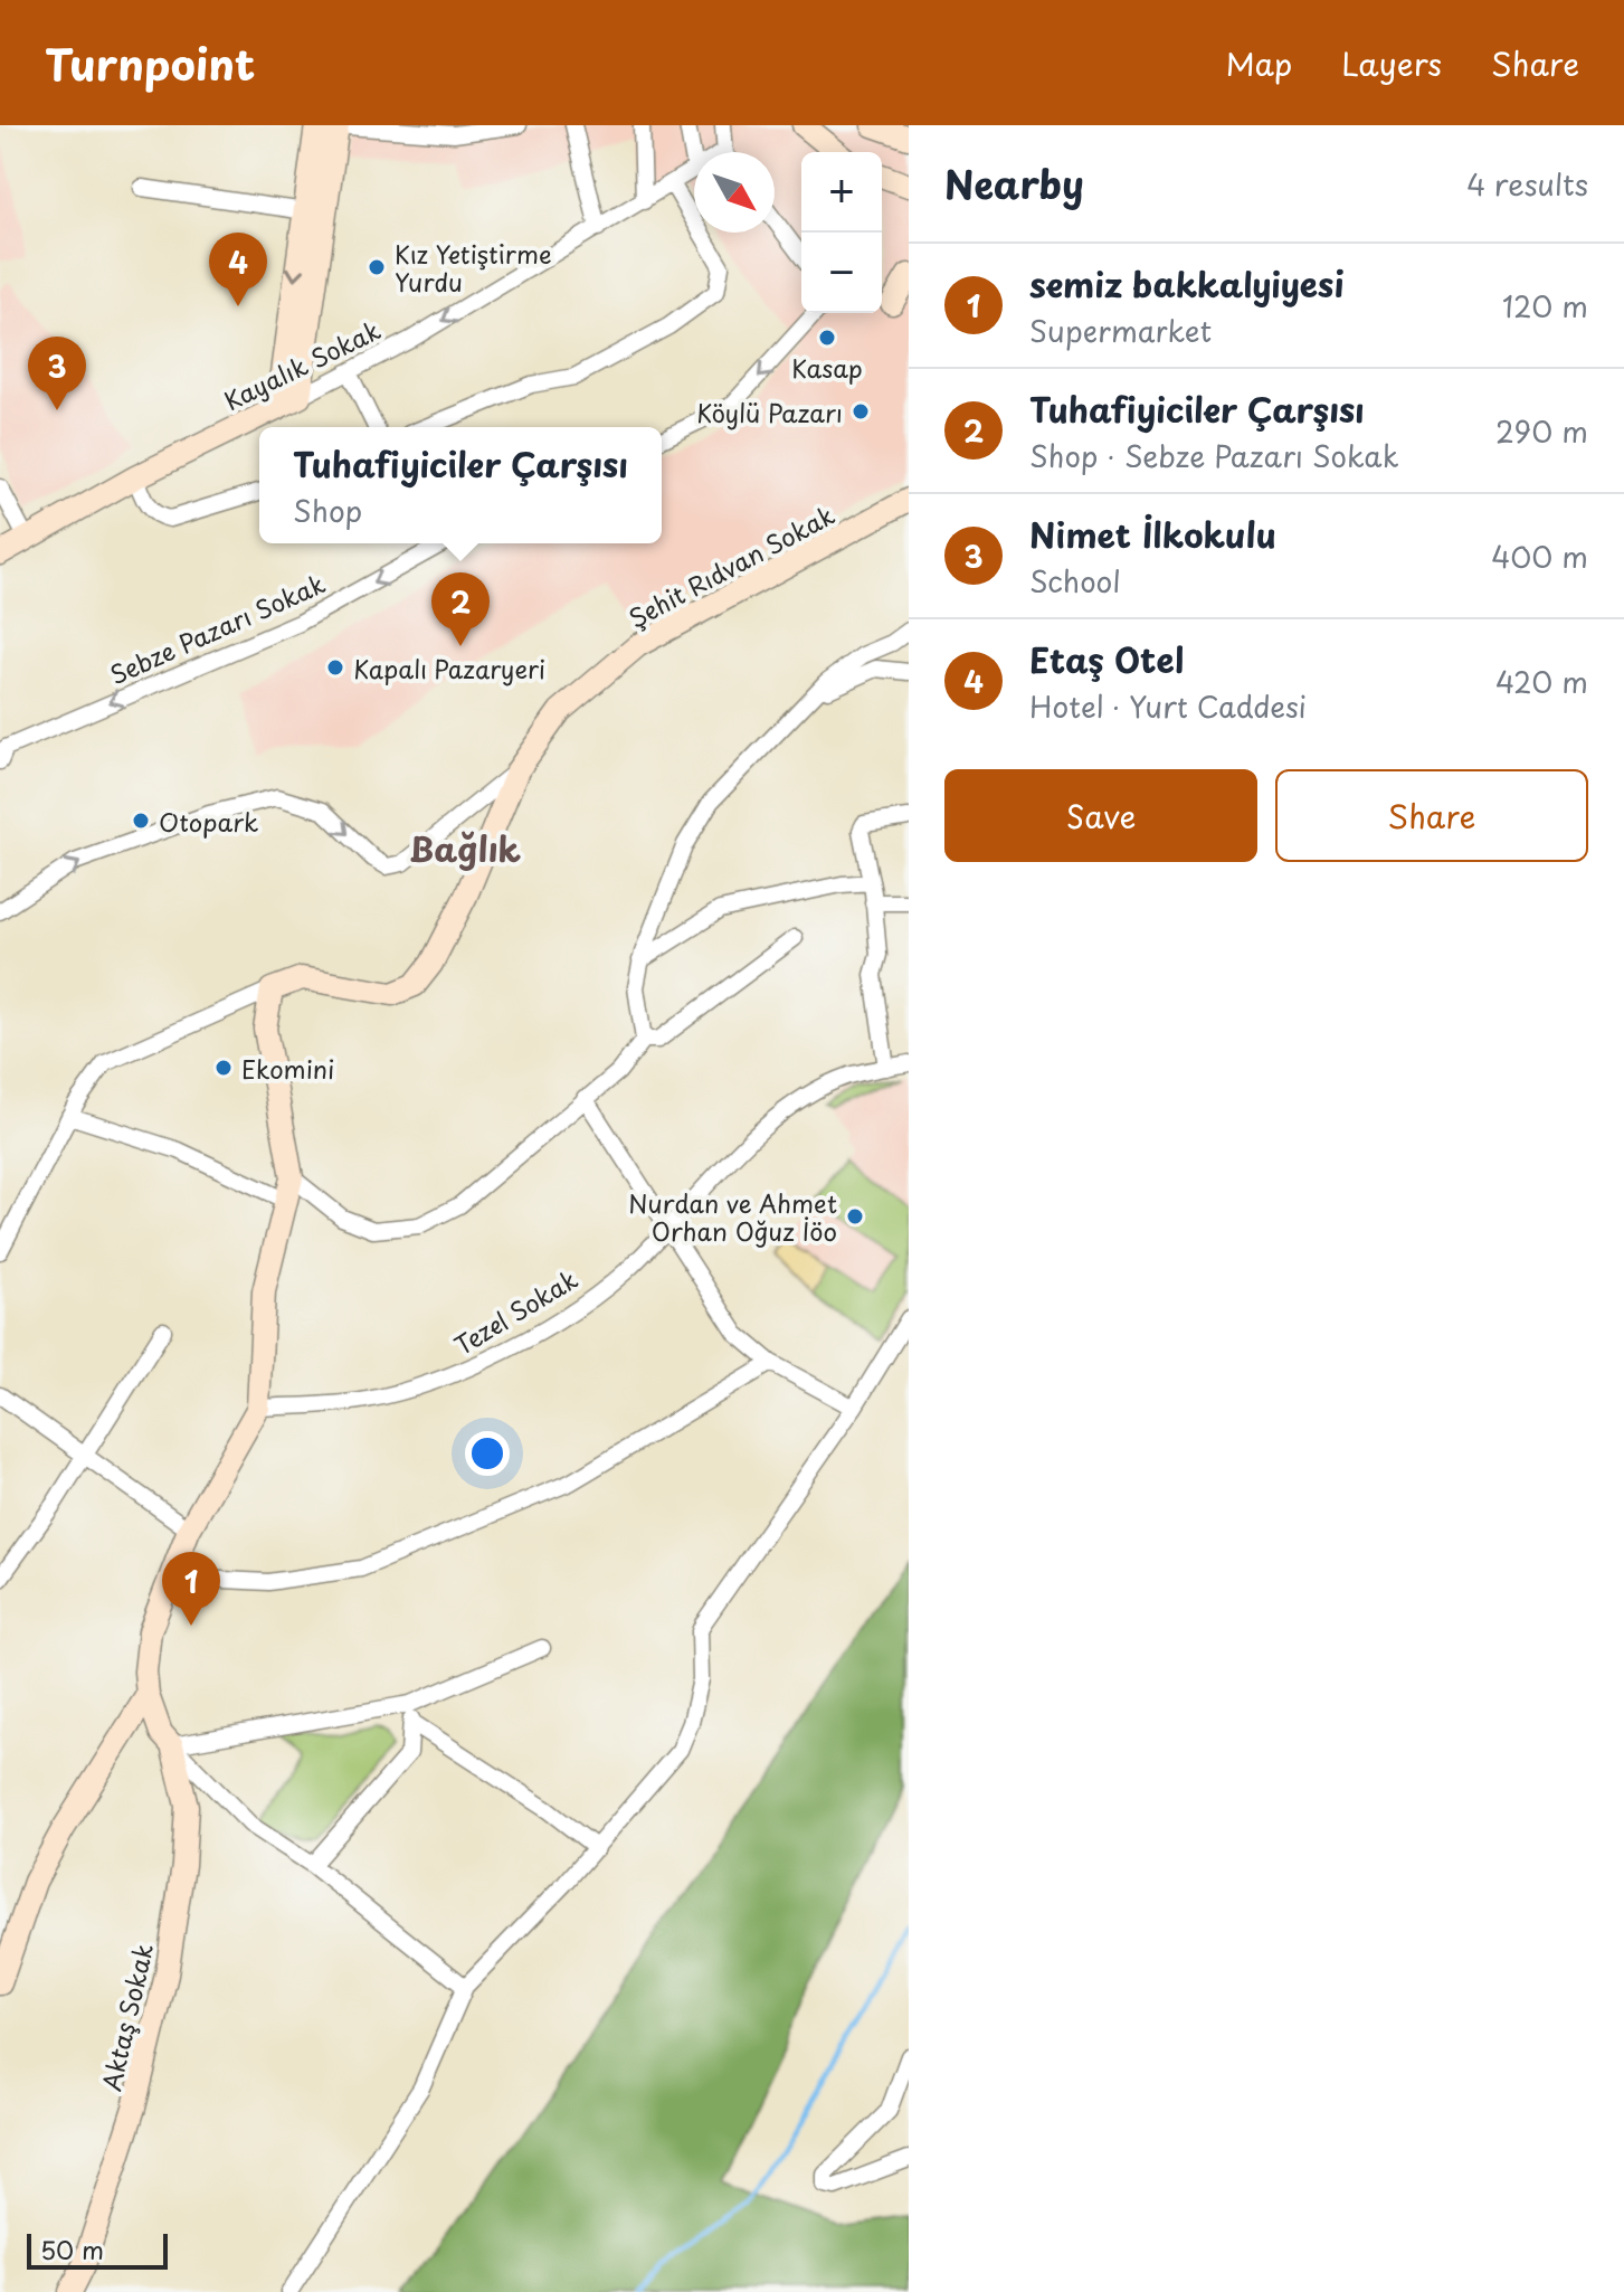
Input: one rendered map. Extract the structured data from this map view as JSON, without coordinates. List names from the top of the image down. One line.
{"streets":{"street":["Kayalık Sokak","Şehit Rıdvan Sokak","Sebze Pazarı Sokak","Tezel Sokak","Aktaş Sokak"]},"one_way":["Kayalık Sokak","Sebze Pazarı Sokak"],"districts":["Bağlık"],"places":["Kız Yetiştirme Yurdu","Kasap","Köylü Pazarı","Kapalı Pazaryeri","Otopark","Ekomini","Nurdan ve Ahmet Orhan Oğuz İöo"],"scale_bar":"50 m","north":"bottom right","page":{"header":"Turnpoint","nav":["Map","Layers","Share"],"heading":["Nearby","4 results"],"map_buttons":["+","−"],"pins":["4","3","2","1"],"list":[{"mark":"1","name":"semiz bakkalyiyesi","note":"Supermarket","value":"120 m"},{"mark":"2","name":"Tuhafiyiciler Çarşısı","note":"Shop · Sebze Pazarı Sokak","value":"290 m"},{"mark":"3","name":"Nimet İlkokulu","note":"School","value":"400 m"},{"mark":"4","name":"Etaş Otel","note":"Hotel · Yurt Caddesi","value":"420 m"}],"popup":["Tuhafiyiciler Çarşısı","Shop"],"buttons":["Save","Share"],"scale":"50 m"}}
